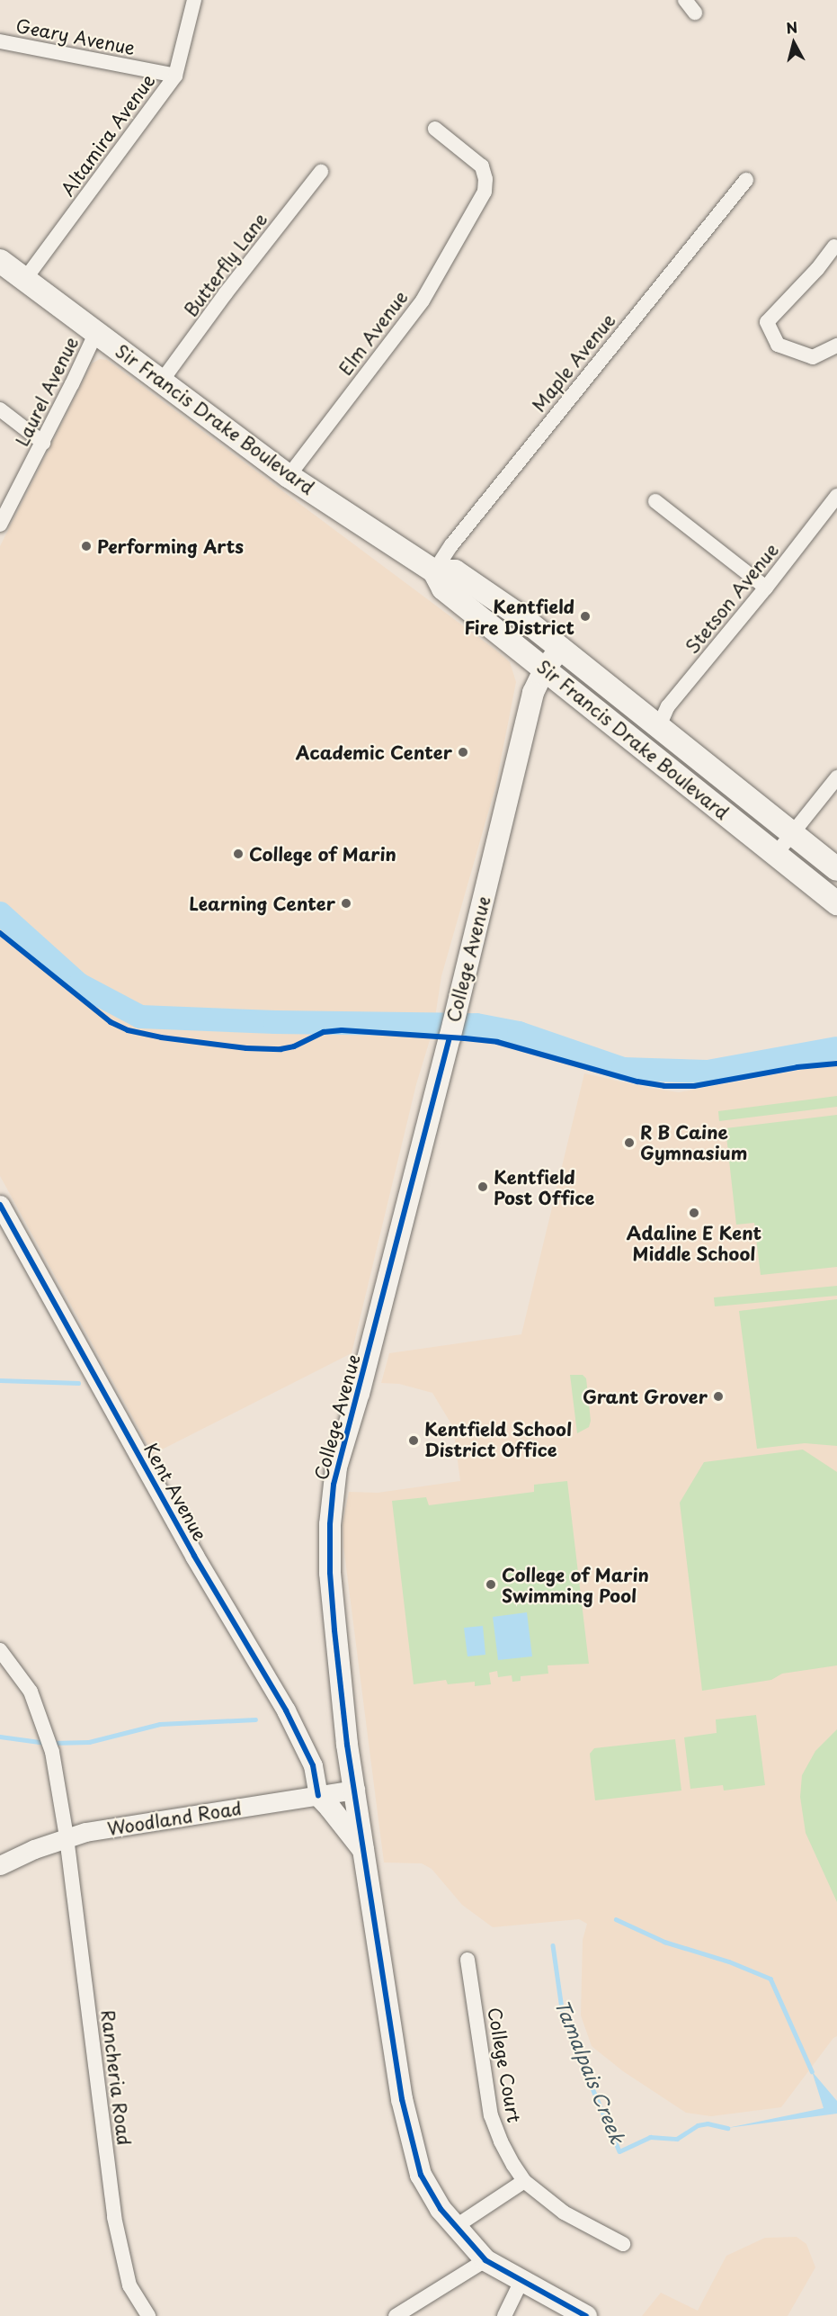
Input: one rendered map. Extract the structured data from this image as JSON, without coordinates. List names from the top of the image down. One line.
{"streets":{"main road":["Sir Francis Drake Boulevard","College Avenue"],"street":["Geary Avenue","Altamira Avenue","Butterfly Lane","Elm Avenue","Maple Avenue","Laurel Avenue","Stetson Avenue","Kent Avenue","Woodland Road","College Court","Rancheria Road"]},"crossings":[["Geary Avenue","Altamira Avenue"],["Altamira Avenue","Sir Francis Drake Boulevard"],["Butterfly Lane","Sir Francis Drake Boulevard"],["Elm Avenue","Sir Francis Drake Boulevard"],["Maple Avenue","Sir Francis Drake Boulevard"],["Laurel Avenue","Sir Francis Drake Boulevard"],["Sir Francis Drake Boulevard","Stetson Avenue"],["Sir Francis Drake Boulevard","College Avenue"],["College Avenue","Woodland Road"],["Kent Avenue","Woodland Road"],["Woodland Road","Rancheria Road"]],"water":["Tamalpais Creek"],"places":["Performing Arts","Kentfield Fire District","Academic Center","College of Marin","Learning Center","R B Caine Gymnasium","Kentfield Post Office","Adaline E Kent Middle School","Grant Grover","Kentfield School District Office","College of Marin Swimming Pool"],"north":"top"}
